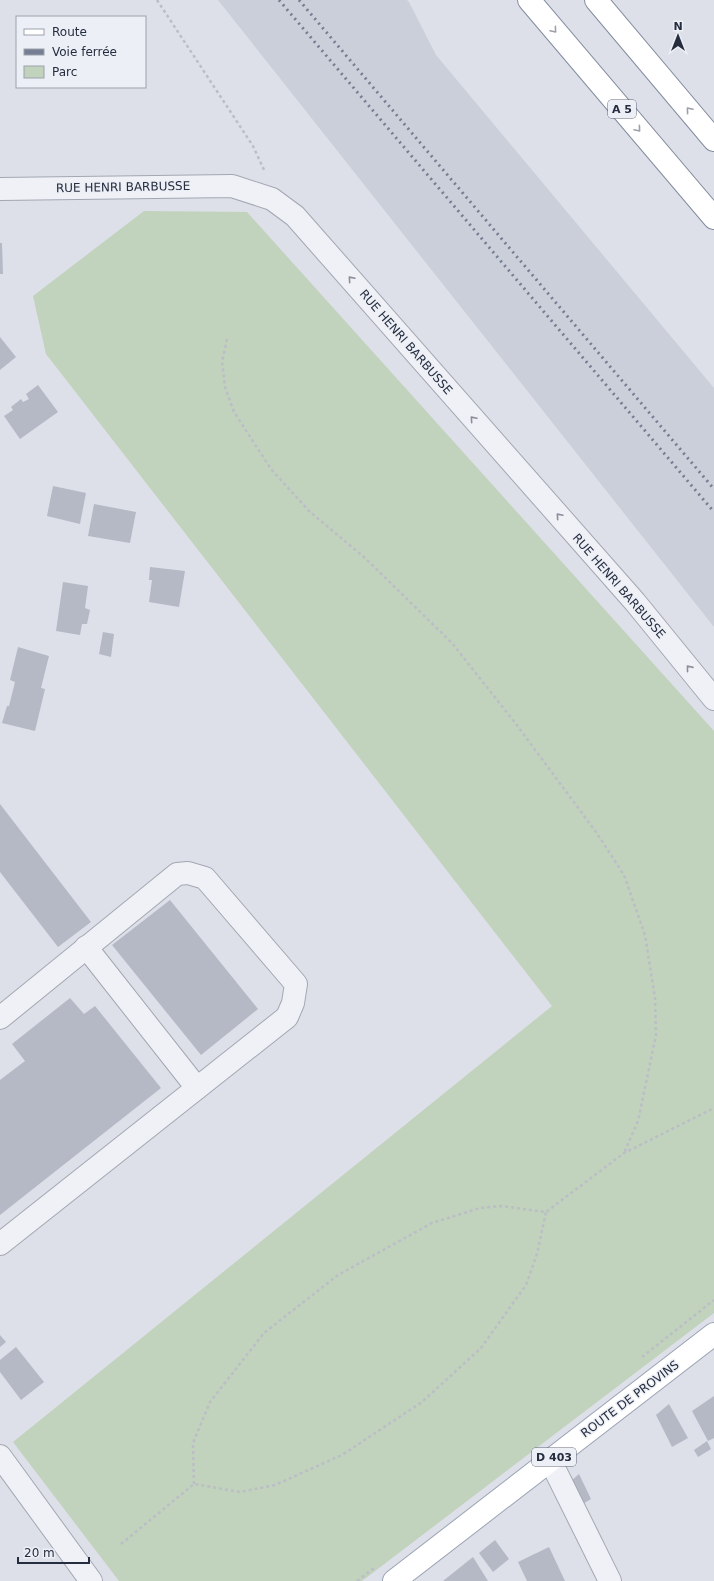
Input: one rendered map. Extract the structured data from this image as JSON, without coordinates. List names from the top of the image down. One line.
{"streets":{"main road":["A 5","ROUTE DE PROVINS","D 403"],"street":["RUE HENRI BARBUSSE"]},"one_way":["RUE HENRI BARBUSSE"],"legend":["Route","Voie ferrée","Parc"],"scale_bar":"20 m","north":"top"}
